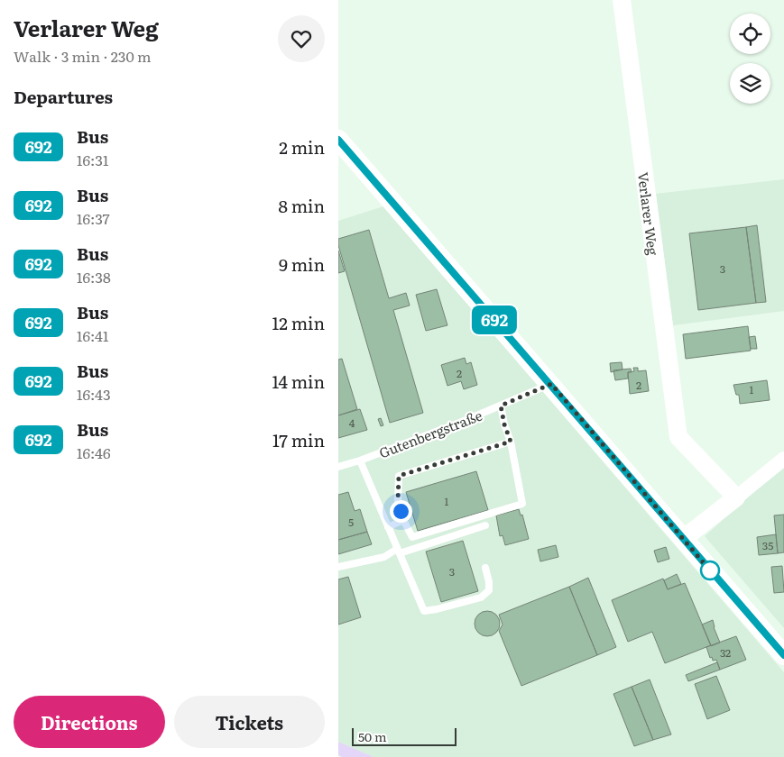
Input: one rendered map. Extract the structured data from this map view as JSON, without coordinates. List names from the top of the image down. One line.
{"streets":{"street":["Verlarer Weg"],"lane":["Gutenbergstraße"]},"lines":["bus line 692"],"house_numbers":["3","2","2","1","4","1","5","35","3","32"],"scale_bar":"50 m","page":{"heading":[["Verlarer Weg","Walk · 3 min · 230 m"],"Departures"],"on_map":"692","list":[{"mark":"692","name":"Bus","note":"16:31","value":"2 min"},{"mark":"692","name":"Bus","note":"16:37","value":"8 min"},{"mark":"692","name":"Bus","note":"16:38","value":"9 min"},{"mark":"692","name":"Bus","note":"16:41","value":"12 min"},{"mark":"692","name":"Bus","note":"16:43","value":"14 min"},{"mark":"692","name":"Bus","note":"16:46","value":"17 min"}],"buttons":["Directions","Tickets"],"scale":"50 m"}}
